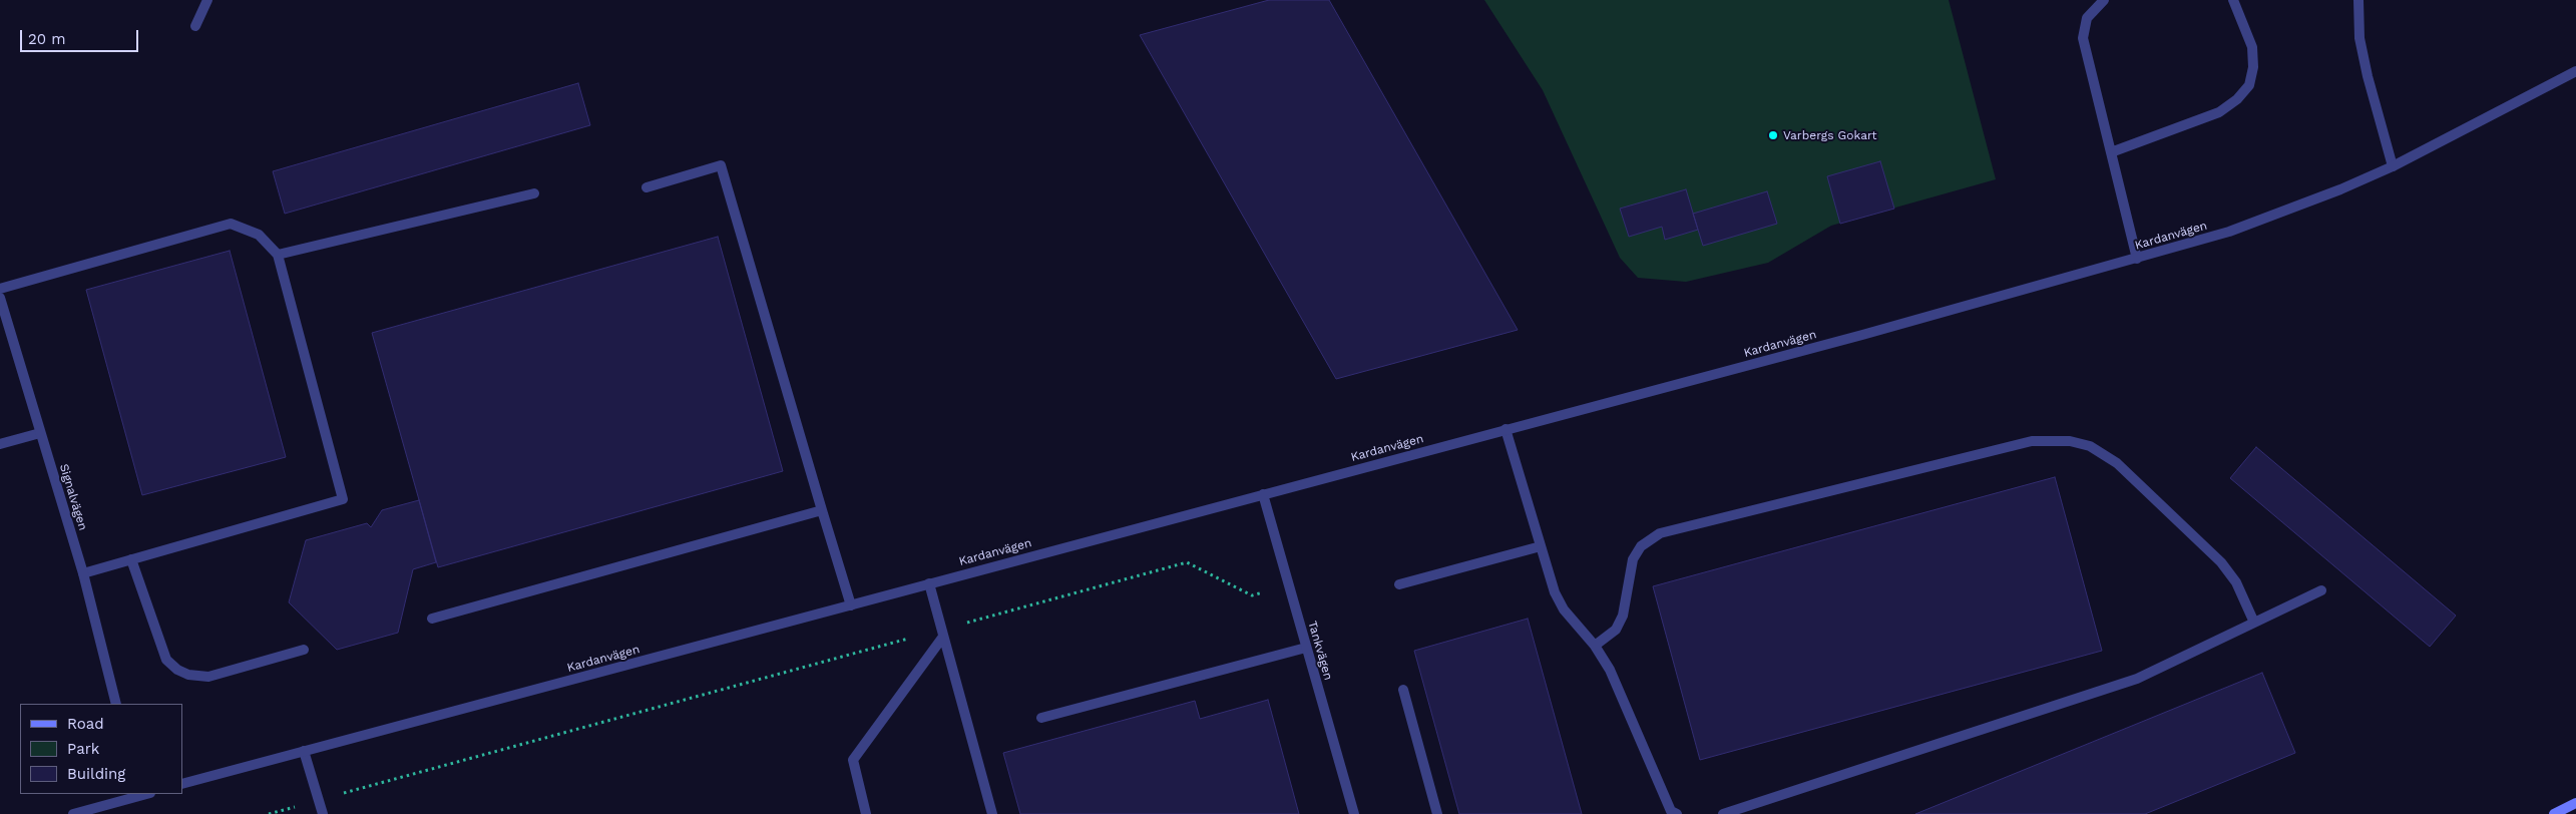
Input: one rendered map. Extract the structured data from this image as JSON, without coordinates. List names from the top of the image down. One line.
{"streets":{"street":["Kardanvägen","Signalvägen","Tankvägen"]},"crossings":[["Kardanvägen","Tankvägen"]],"places":["Varbergs Gokart"],"legend":["Road","Park","Building"],"scale_bar":"20 m"}
